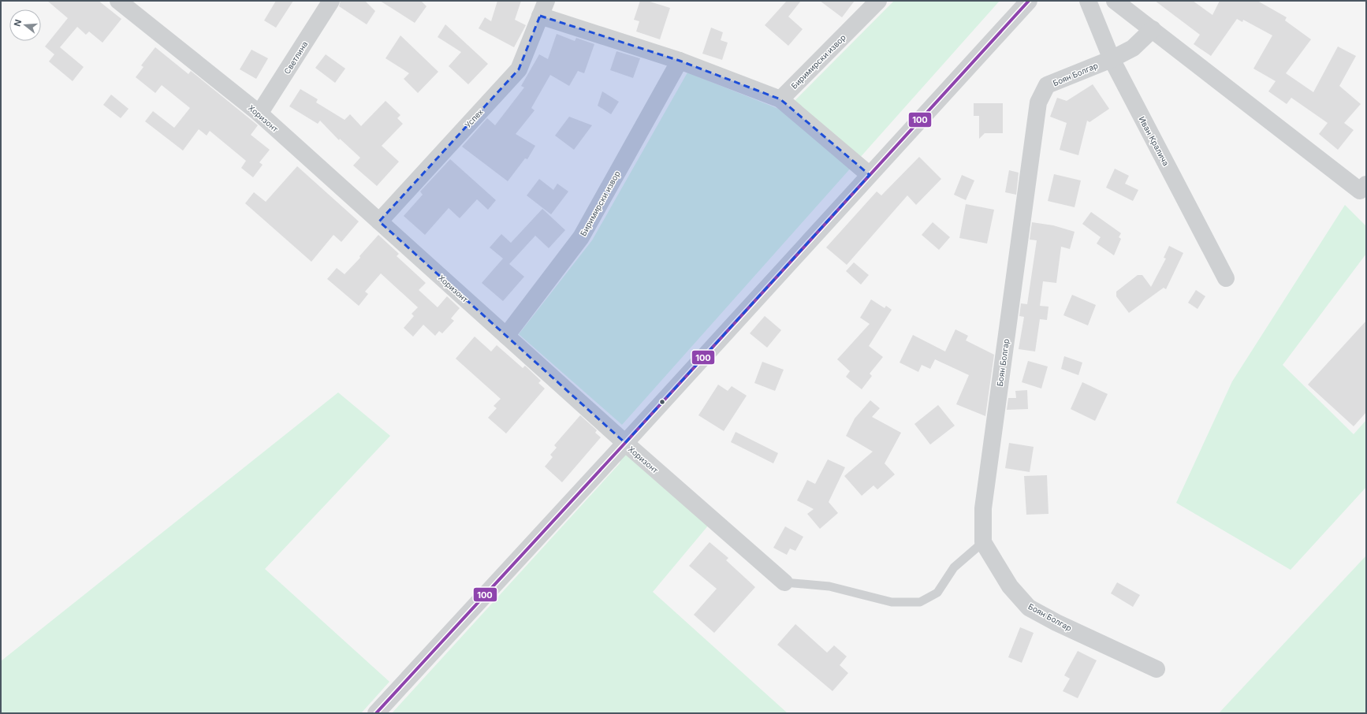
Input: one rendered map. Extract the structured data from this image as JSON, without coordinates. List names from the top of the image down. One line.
{"streets":{"street":["Светлина","Биримирски извор","Боян Болгар","Хоризонт","Успех","Иван Кралича"]},"crossings":[["Светлина","Хоризонт"],["Биримирски извор","Хоризонт"],["Боян Болгар","Иван Кралича"],["Хоризонт","Успех"]],"lines":["transit line 100"],"north":"left"}
